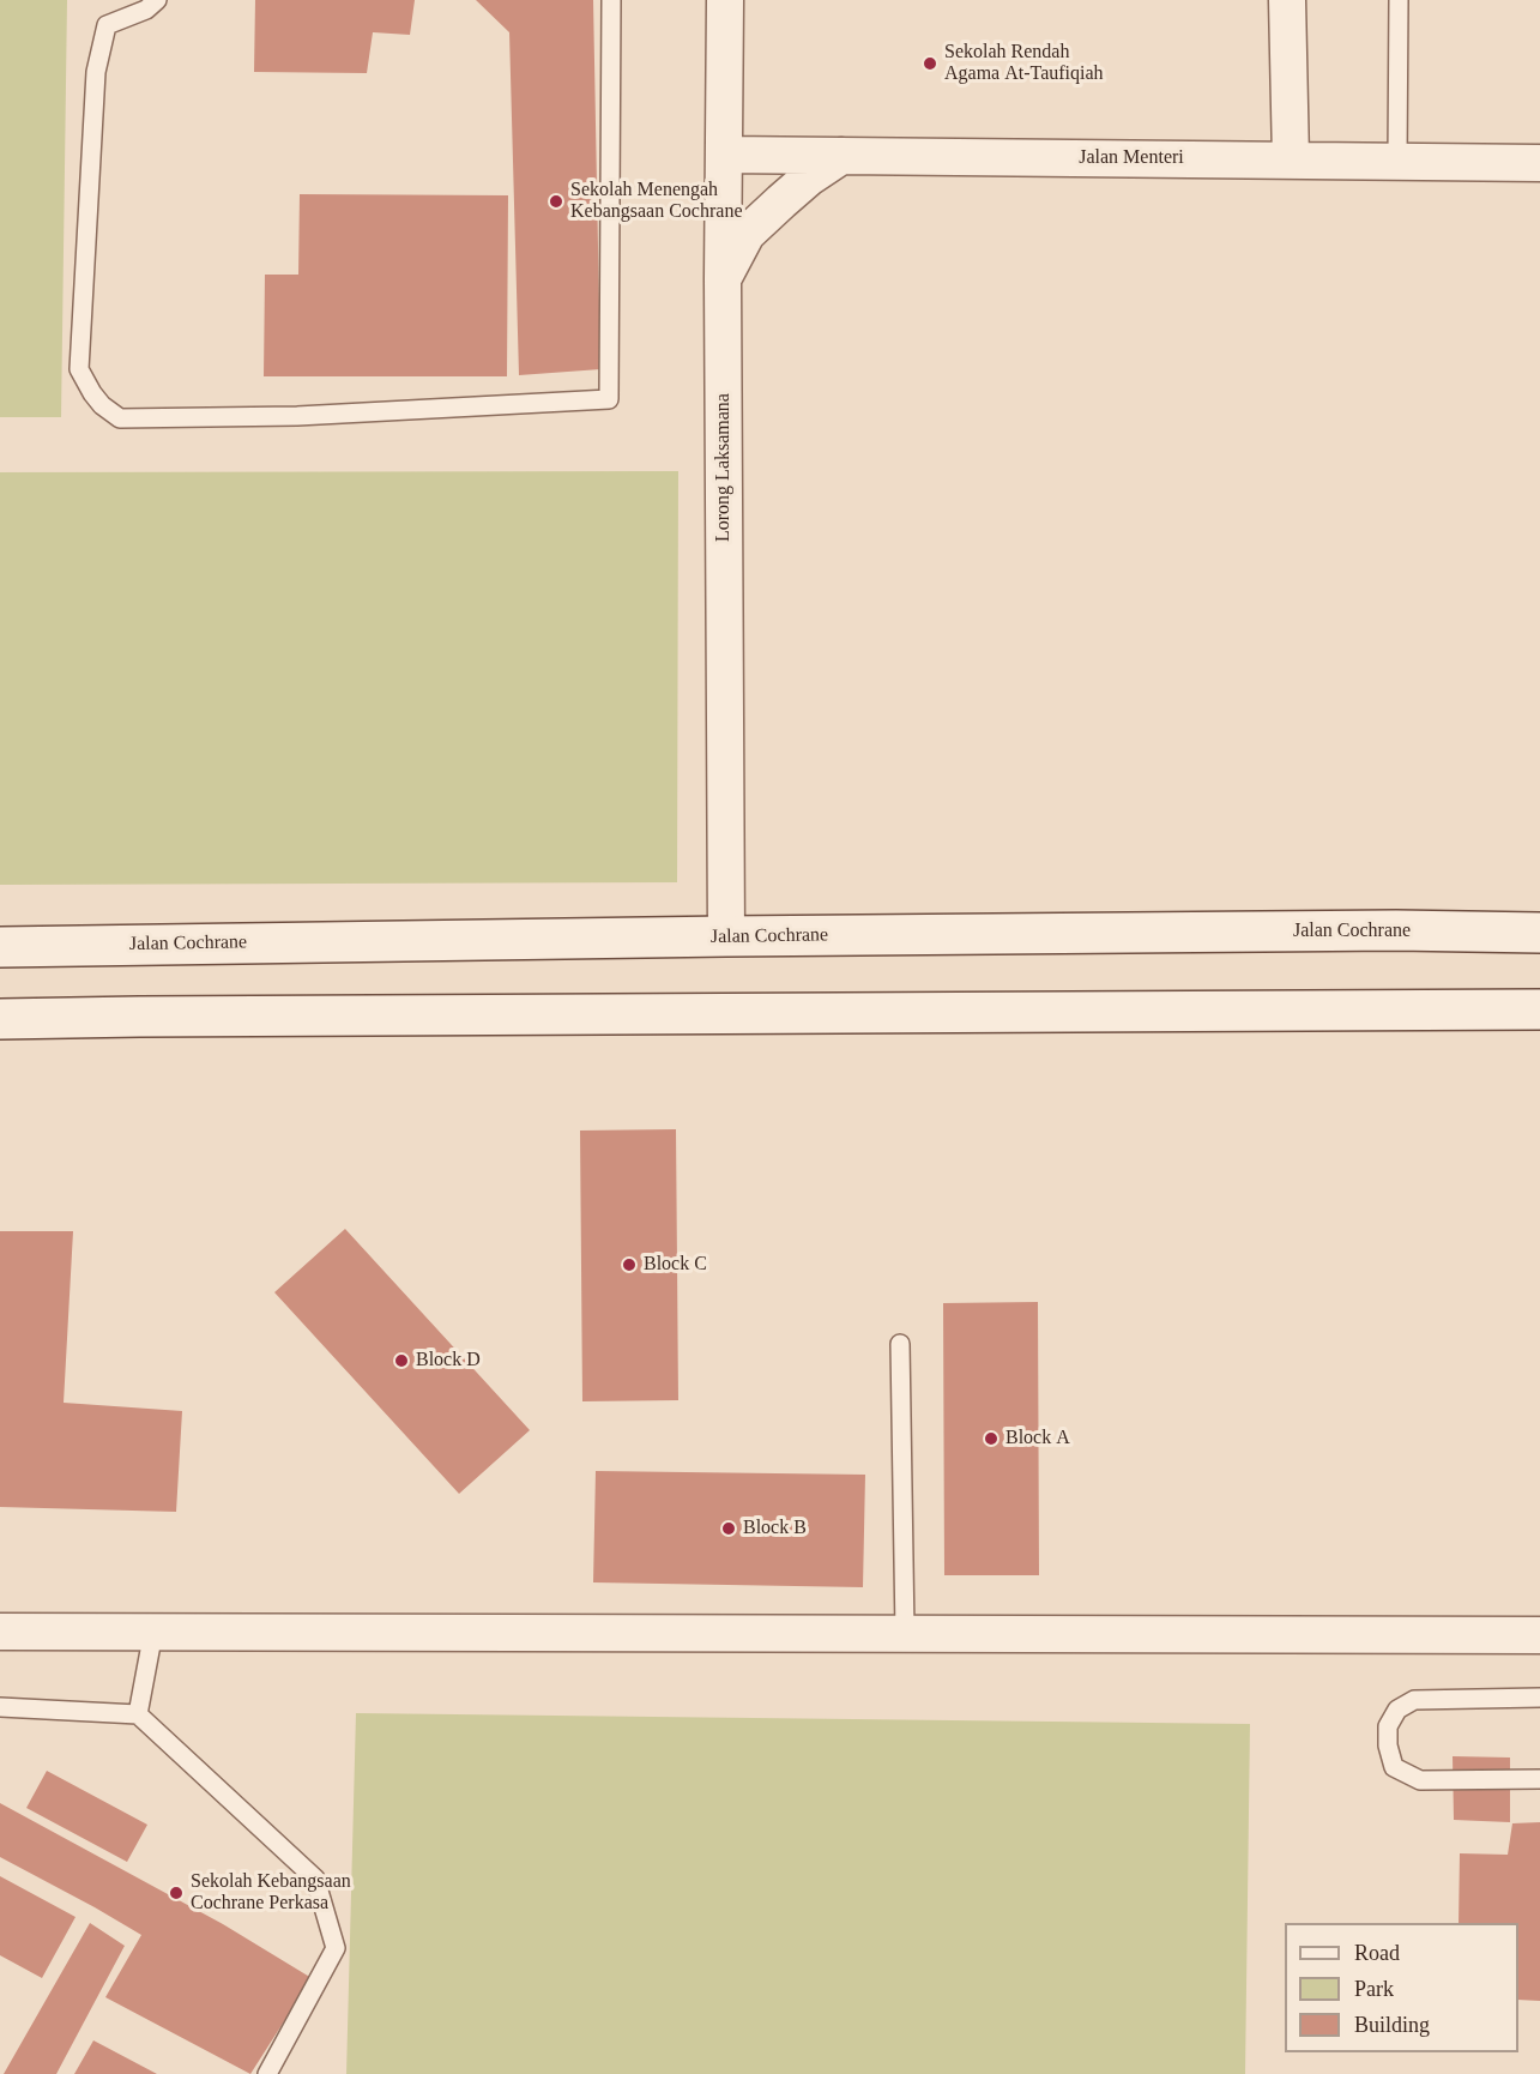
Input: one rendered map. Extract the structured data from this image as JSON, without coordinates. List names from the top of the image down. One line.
{"streets":{"street":["Jalan Menteri","Lorong Laksamana","Jalan Cochrane"]},"crossings":[["Jalan Menteri","Lorong Laksamana"],["Lorong Laksamana","Jalan Cochrane"]],"places":["Sekolah Rendah Agama At-Taufiqiah","Sekolah Menengah Kebangsaan Cochrane","Block C","Block D","Block A","Block B","Sekolah Kebangsaan Cochrane Perkasa"],"legend":["Road","Park","Building"]}
